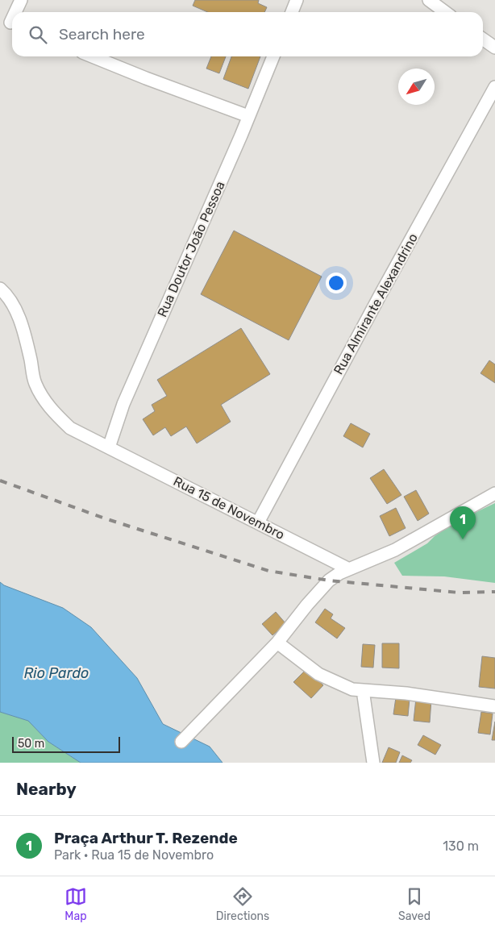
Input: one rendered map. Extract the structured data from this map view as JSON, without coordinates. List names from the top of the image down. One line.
{"streets":{"street":["Rua Doutor João Pessoa","Rua Almirante Alexandrino","Rua 15 de Novembro"]},"crossings":[["Rua Doutor João Pessoa","Rua 15 de Novembro"],["Rua Almirante Alexandrino","Rua 15 de Novembro"]],"water":["Rio Pardo"],"scale_bar":"50 m","north":"bottom left","page":{"search":"Search here","pins":"1","scale":"50 m","heading":"Nearby","list":[{"mark":"1","name":"Praça Arthur T. Rezende","note":"Park · Rua 15 de Novembro","value":"130 m"}],"nav":["Map","Directions","Saved"]}}
